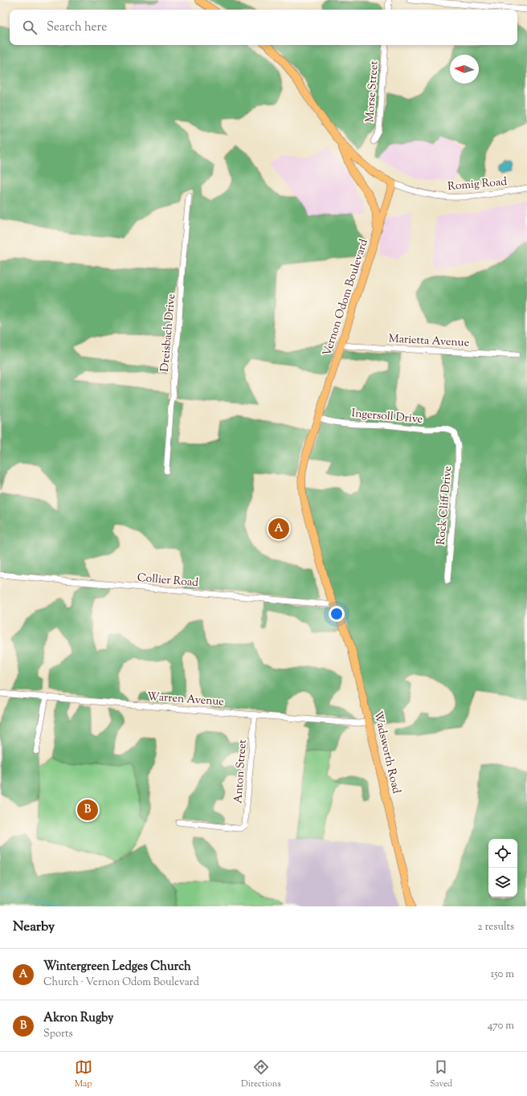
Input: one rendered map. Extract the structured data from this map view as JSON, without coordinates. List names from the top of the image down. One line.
{"streets":{"main road":["Vernon Odom Boulevard","Wadsworth Road"],"street":["Morse Street","Romig Road","Dreisbach Drive","Marietta Avenue","Ingersoll Drive","Rock Cliff Drive","Collier Road","Warren Avenue","Anton Street"]},"crossings":[["Romig Road","Vernon Odom Boulevard"],["Vernon Odom Boulevard","Marietta Avenue"],["Vernon Odom Boulevard","Ingersoll Drive"],["Vernon Odom Boulevard","Collier Road"],["Vernon Odom Boulevard","Wadsworth Road"],["Ingersoll Drive","Rock Cliff Drive"],["Collier Road","Wadsworth Road"],["Warren Avenue","Wadsworth Road"],["Warren Avenue","Anton Street"]],"north":"left","page":{"search":"Search here","pins":["A","B"],"heading":["Nearby","2 results"],"list":[{"mark":"A","name":"Wintergreen Ledges Church","note":"Church · Vernon Odom Boulevard","value":"150 m"},{"mark":"B","name":"Akron Rugby","note":"Sports","value":"470 m"}],"nav":["Map","Directions","Saved"]}}
